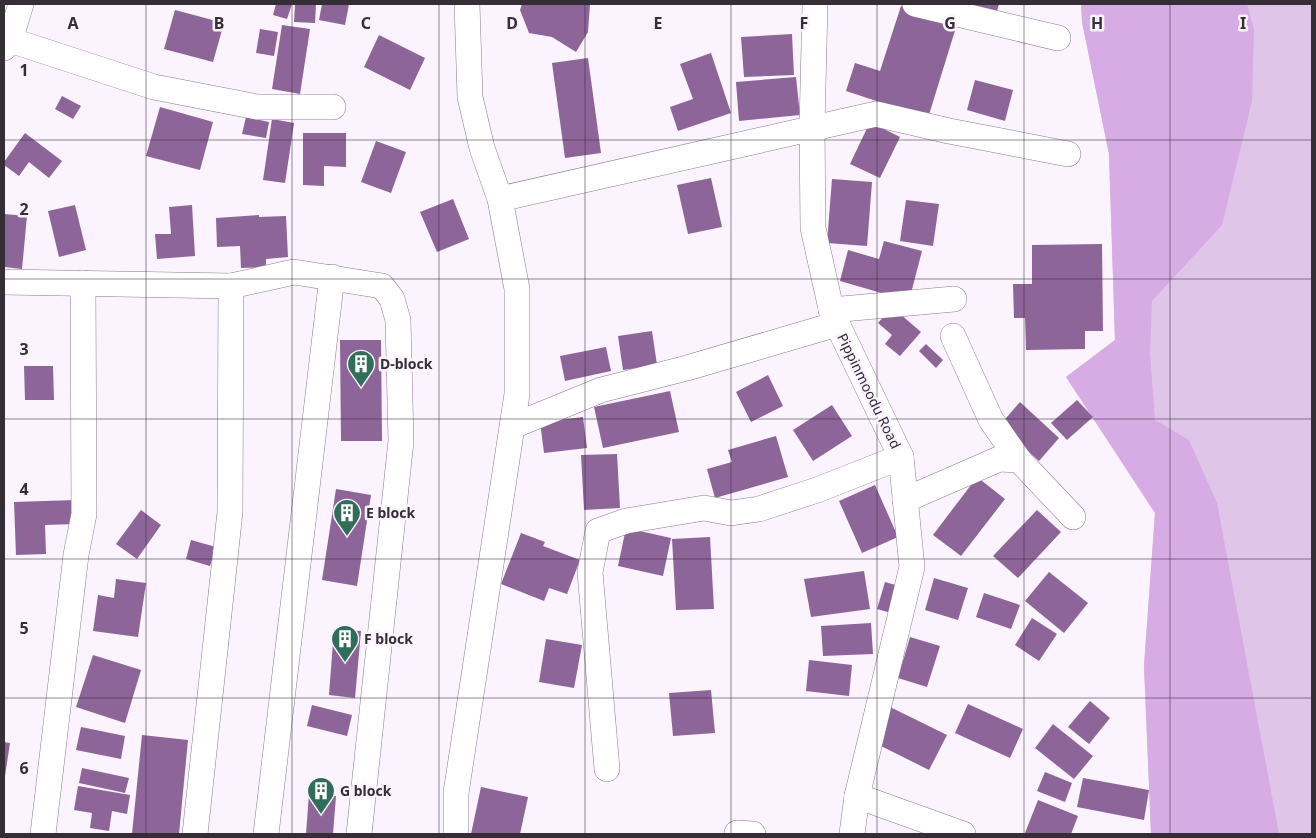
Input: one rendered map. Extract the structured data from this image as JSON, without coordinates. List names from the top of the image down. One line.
{"streets":{"street":["Pippinmoodu Road"]},"places":{"building":["D-block","E block","F block","G block"]},"grid":{"columns":["A","B","C","D","E","F","G","H","I"],"rows":["1","2","3","4","5","6"]}}
